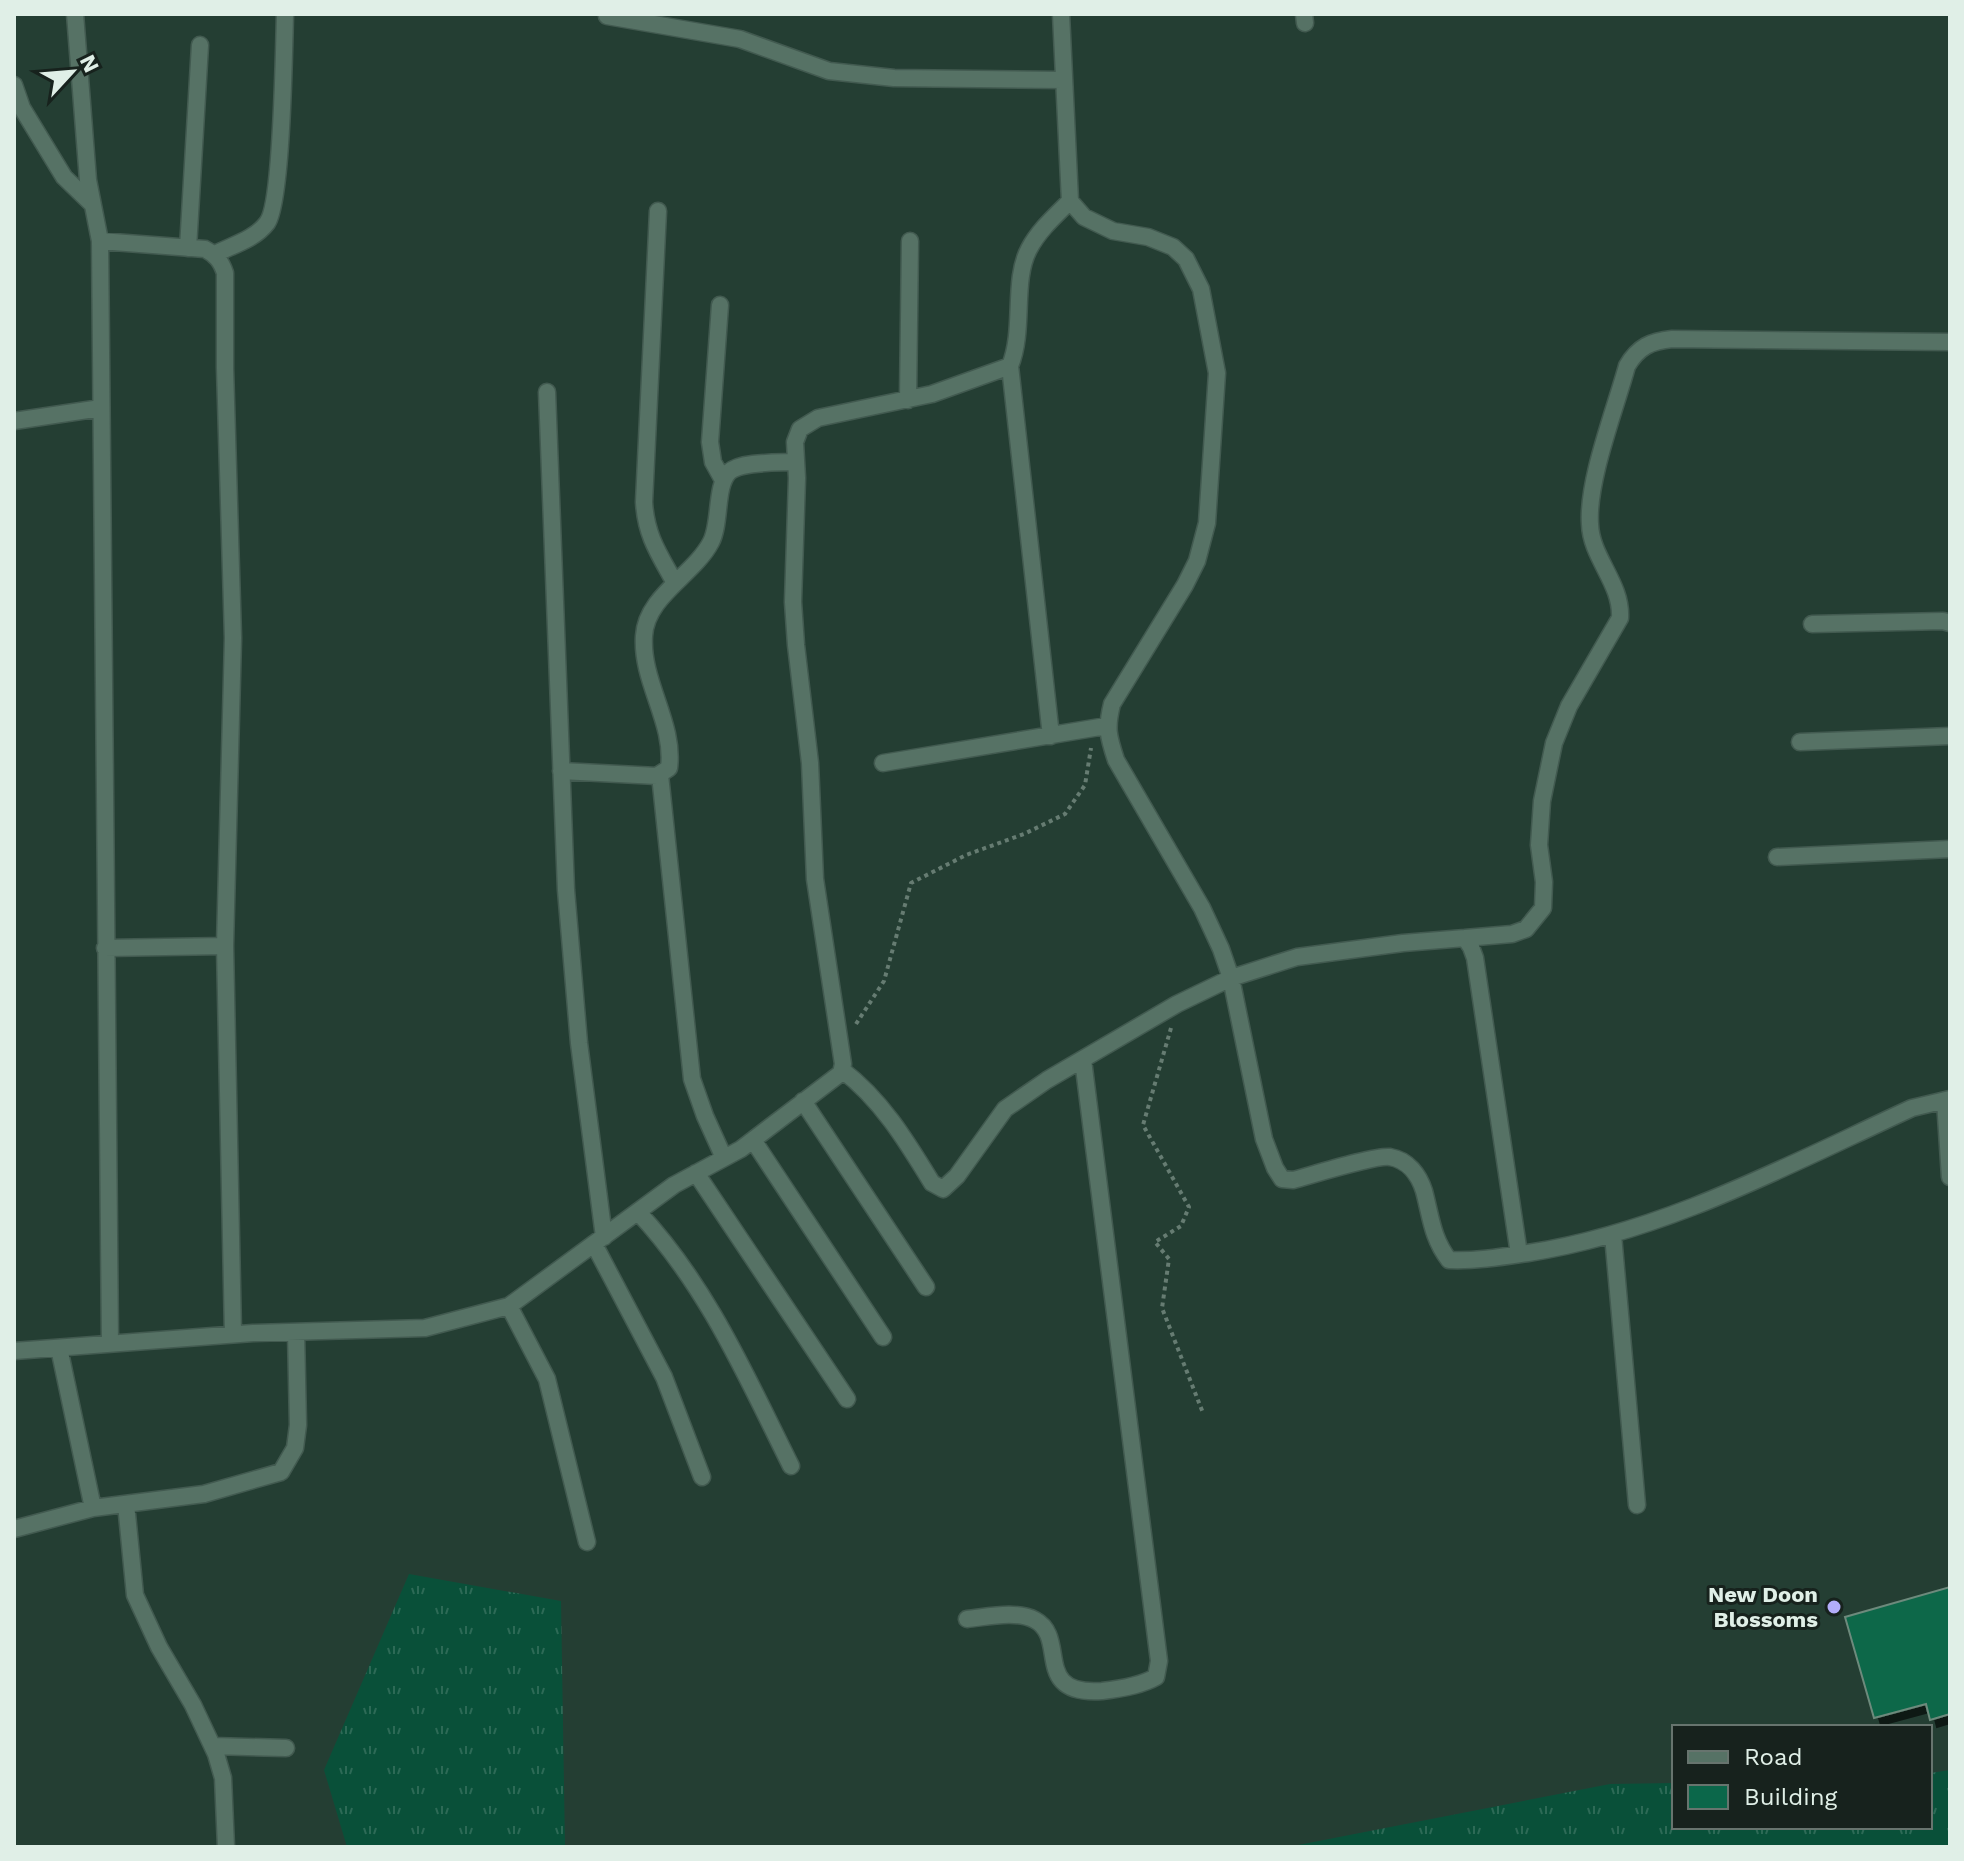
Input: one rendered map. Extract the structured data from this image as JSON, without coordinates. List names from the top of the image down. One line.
{"places":["New Doon Blossoms"],"legend":["Road","Building"],"north":"top right"}
